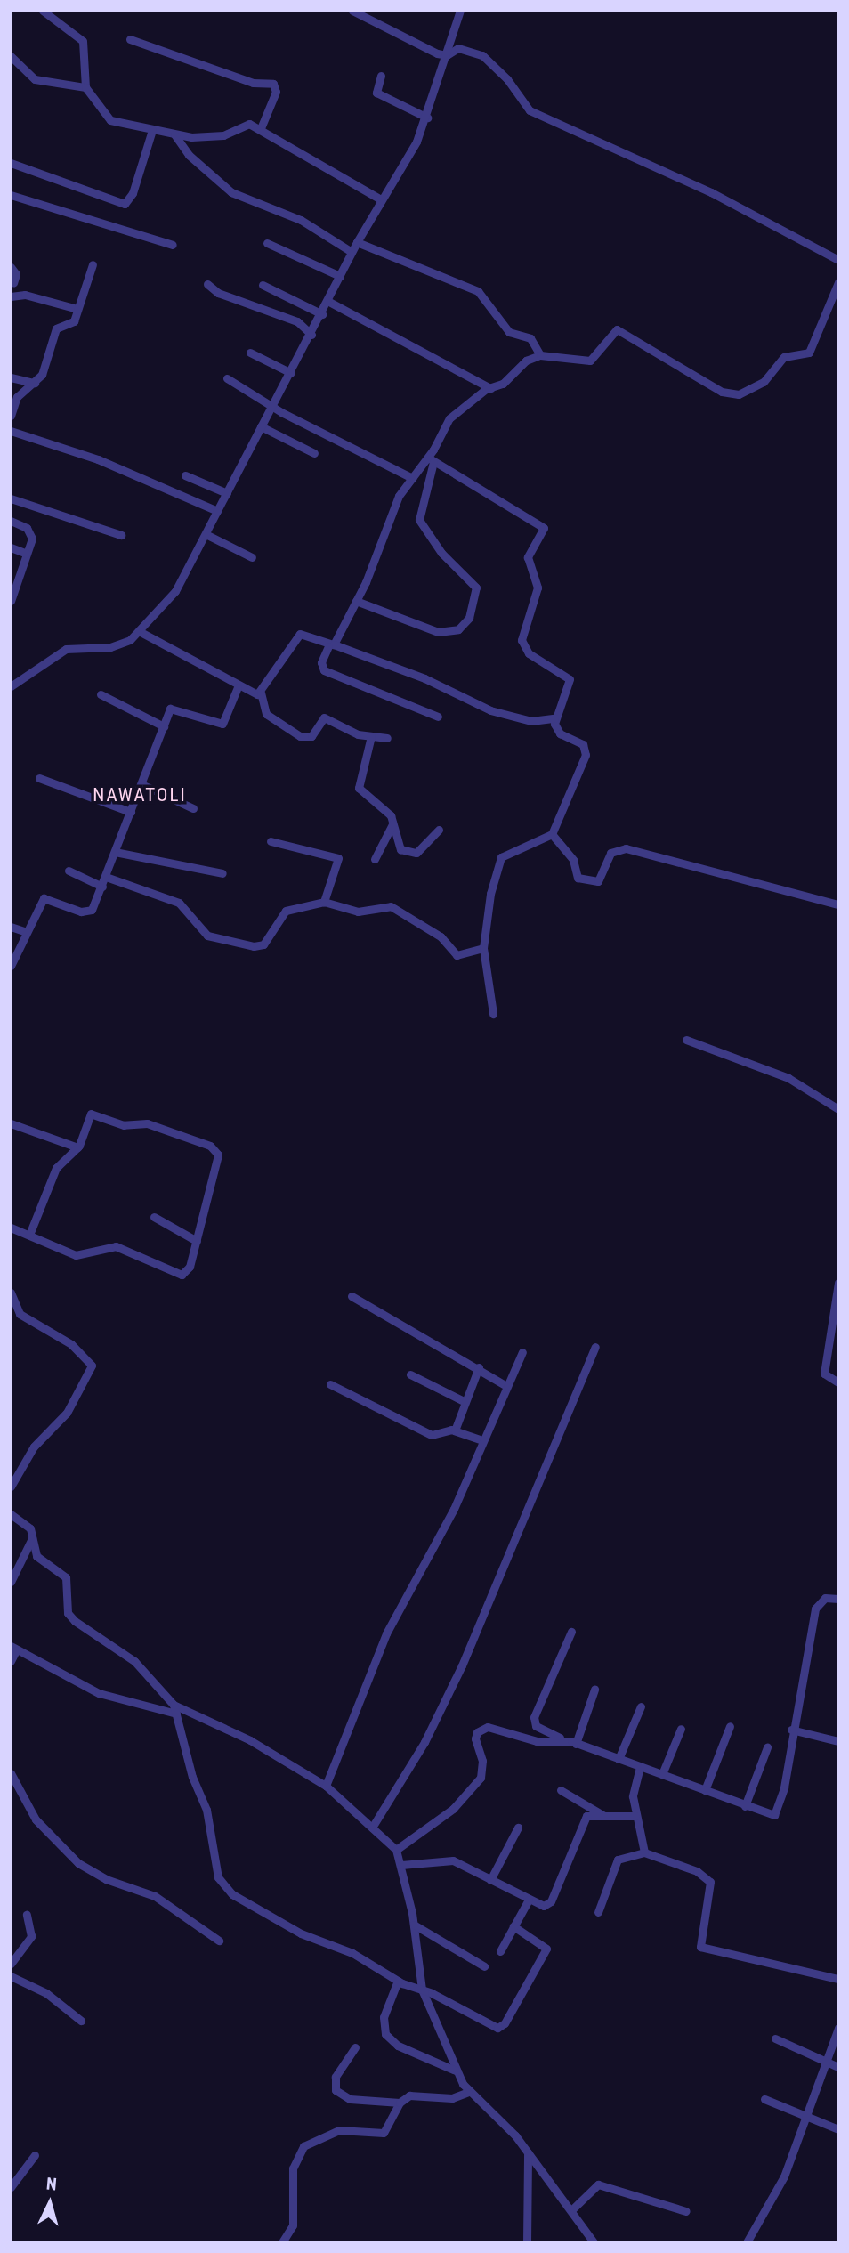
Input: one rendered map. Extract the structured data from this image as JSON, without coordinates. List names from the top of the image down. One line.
{"districts":["NAWATOLI"],"north":"top"}
